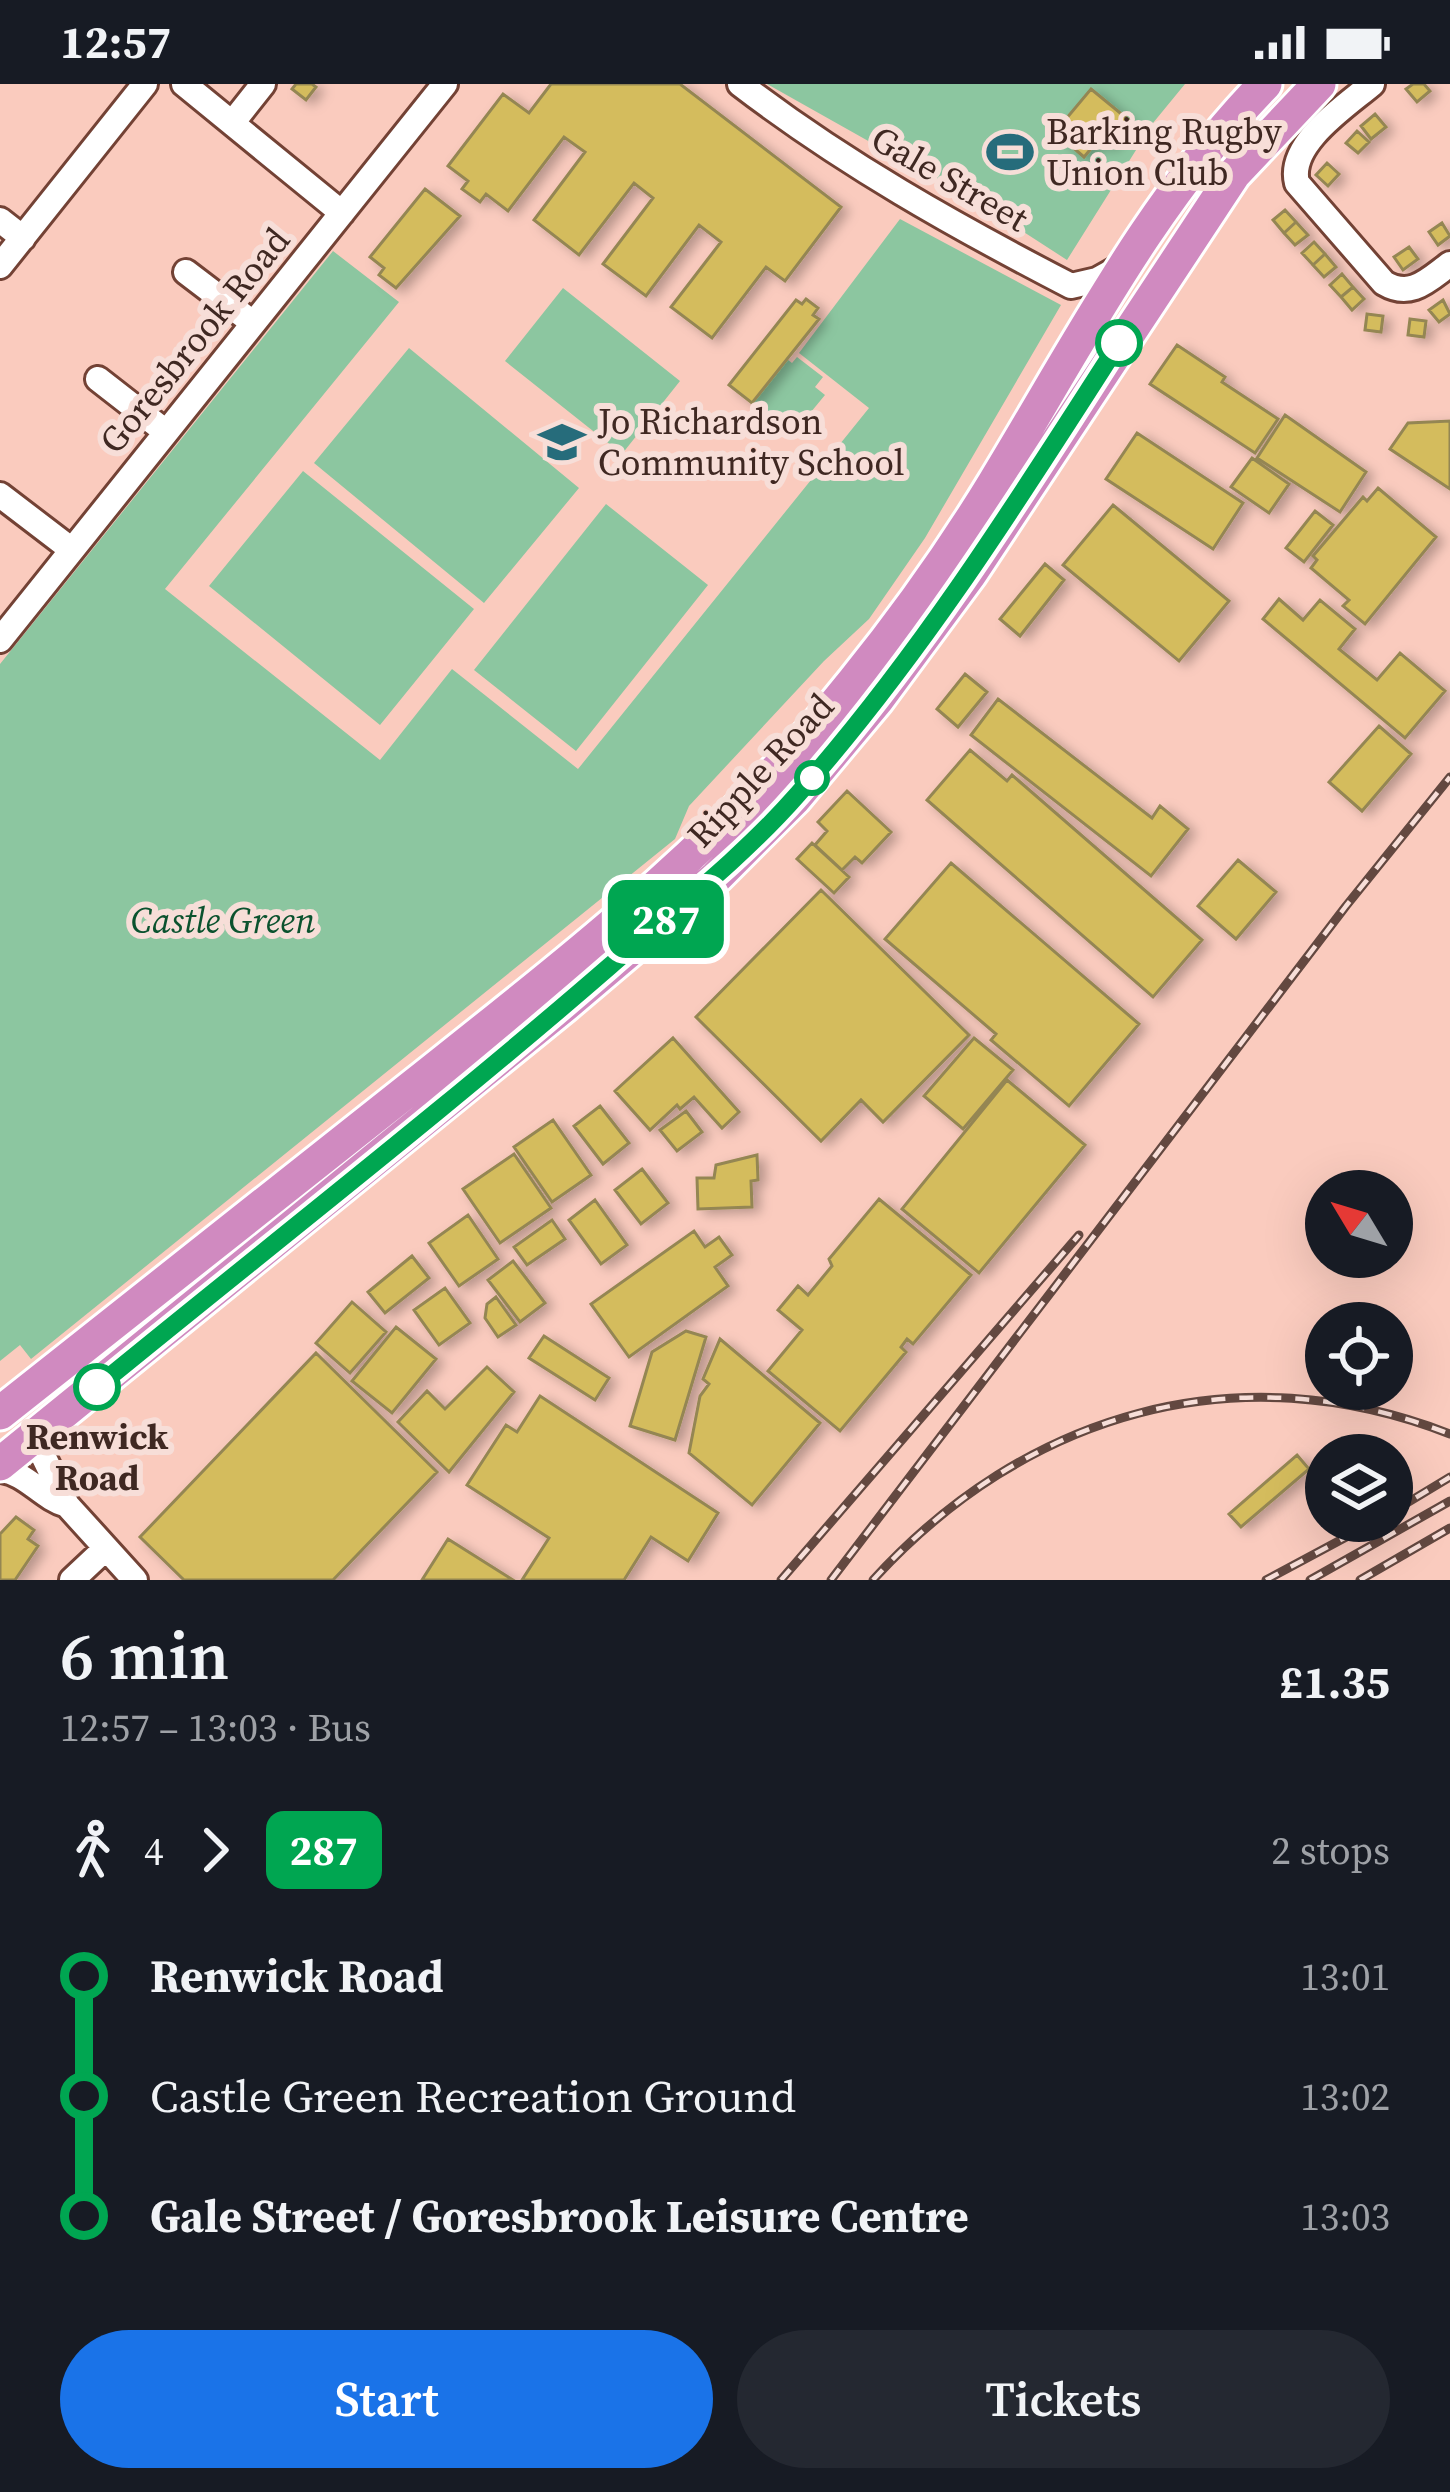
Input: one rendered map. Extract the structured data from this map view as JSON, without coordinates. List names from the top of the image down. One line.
{"streets":{"highway":["Ripple Road"],"street":["Gale Street","Goresbrook Road"]},"parks":["Castle Green"],"places":{"sports":["Barking Rugby Union Club"],"school or university":["Jo Richardson Community School"],"other":["Renwick Road"]},"lines":["bus line 287"],"north":"top left","page":{"status":"12:57","on_map":"287","heading":["6 min","12:57 – 13:03 · Bus","£1.35"],"legs":["4","287","2 stops"],"list":[{"name":"Renwick Road","value":"13:01"},{"name":"Castle Green Recreation Ground","value":"13:02"},{"name":"Gale Street / Goresbrook Leisure Centre","value":"13:03"}],"buttons":["Start","Tickets"]}}
